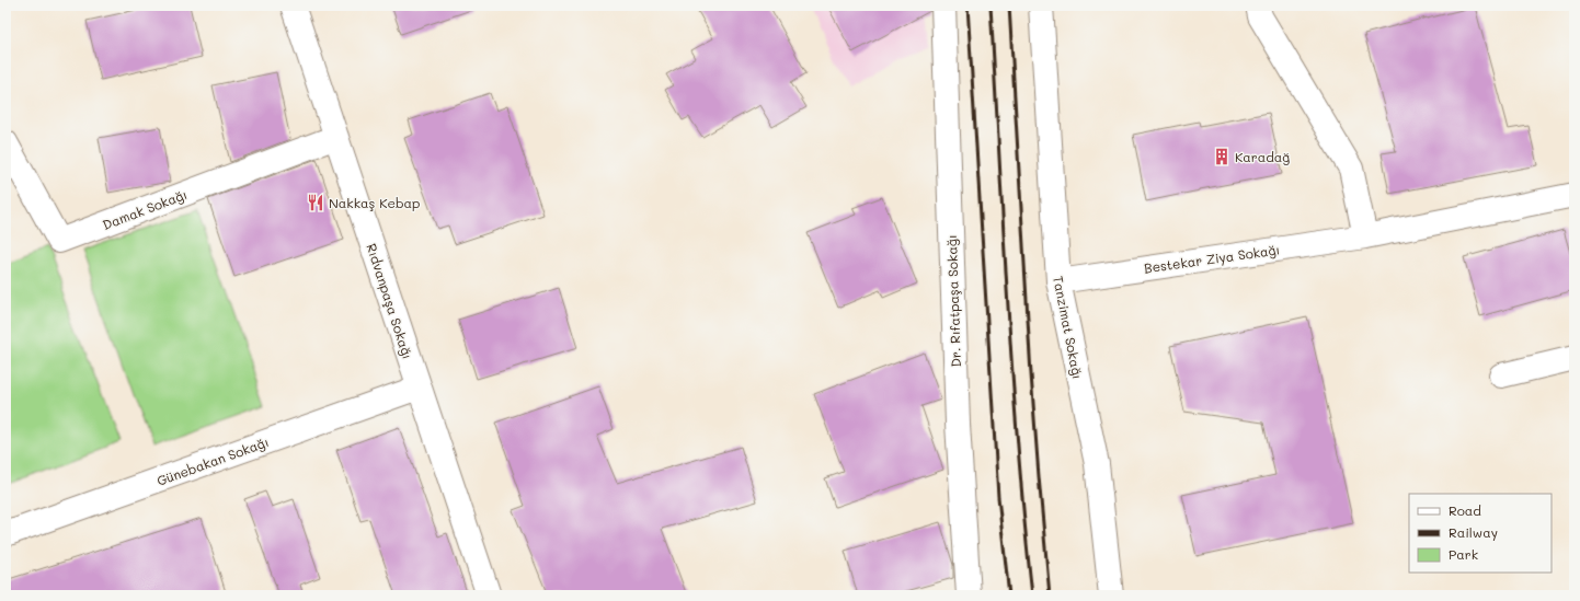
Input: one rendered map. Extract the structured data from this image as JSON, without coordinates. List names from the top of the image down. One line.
{"streets":{"street":["Damak Sokağı","Bestekar Ziya Sokağı","Rıdvanpaşa Sokağı","Dr. Rıfatpaşa Sokağı","Tanzimat Sokağı","Günebakan Sokağı"]},"crossings":[["Damak Sokağı","Rıdvanpaşa Sokağı"],["Bestekar Ziya Sokağı","Tanzimat Sokağı"],["Rıdvanpaşa Sokağı","Günebakan Sokağı"]],"places":{"building":["Karadağ"],"restaurant":["Nakkaş Kebap"]},"legend":["Road","Railway","Park"]}
